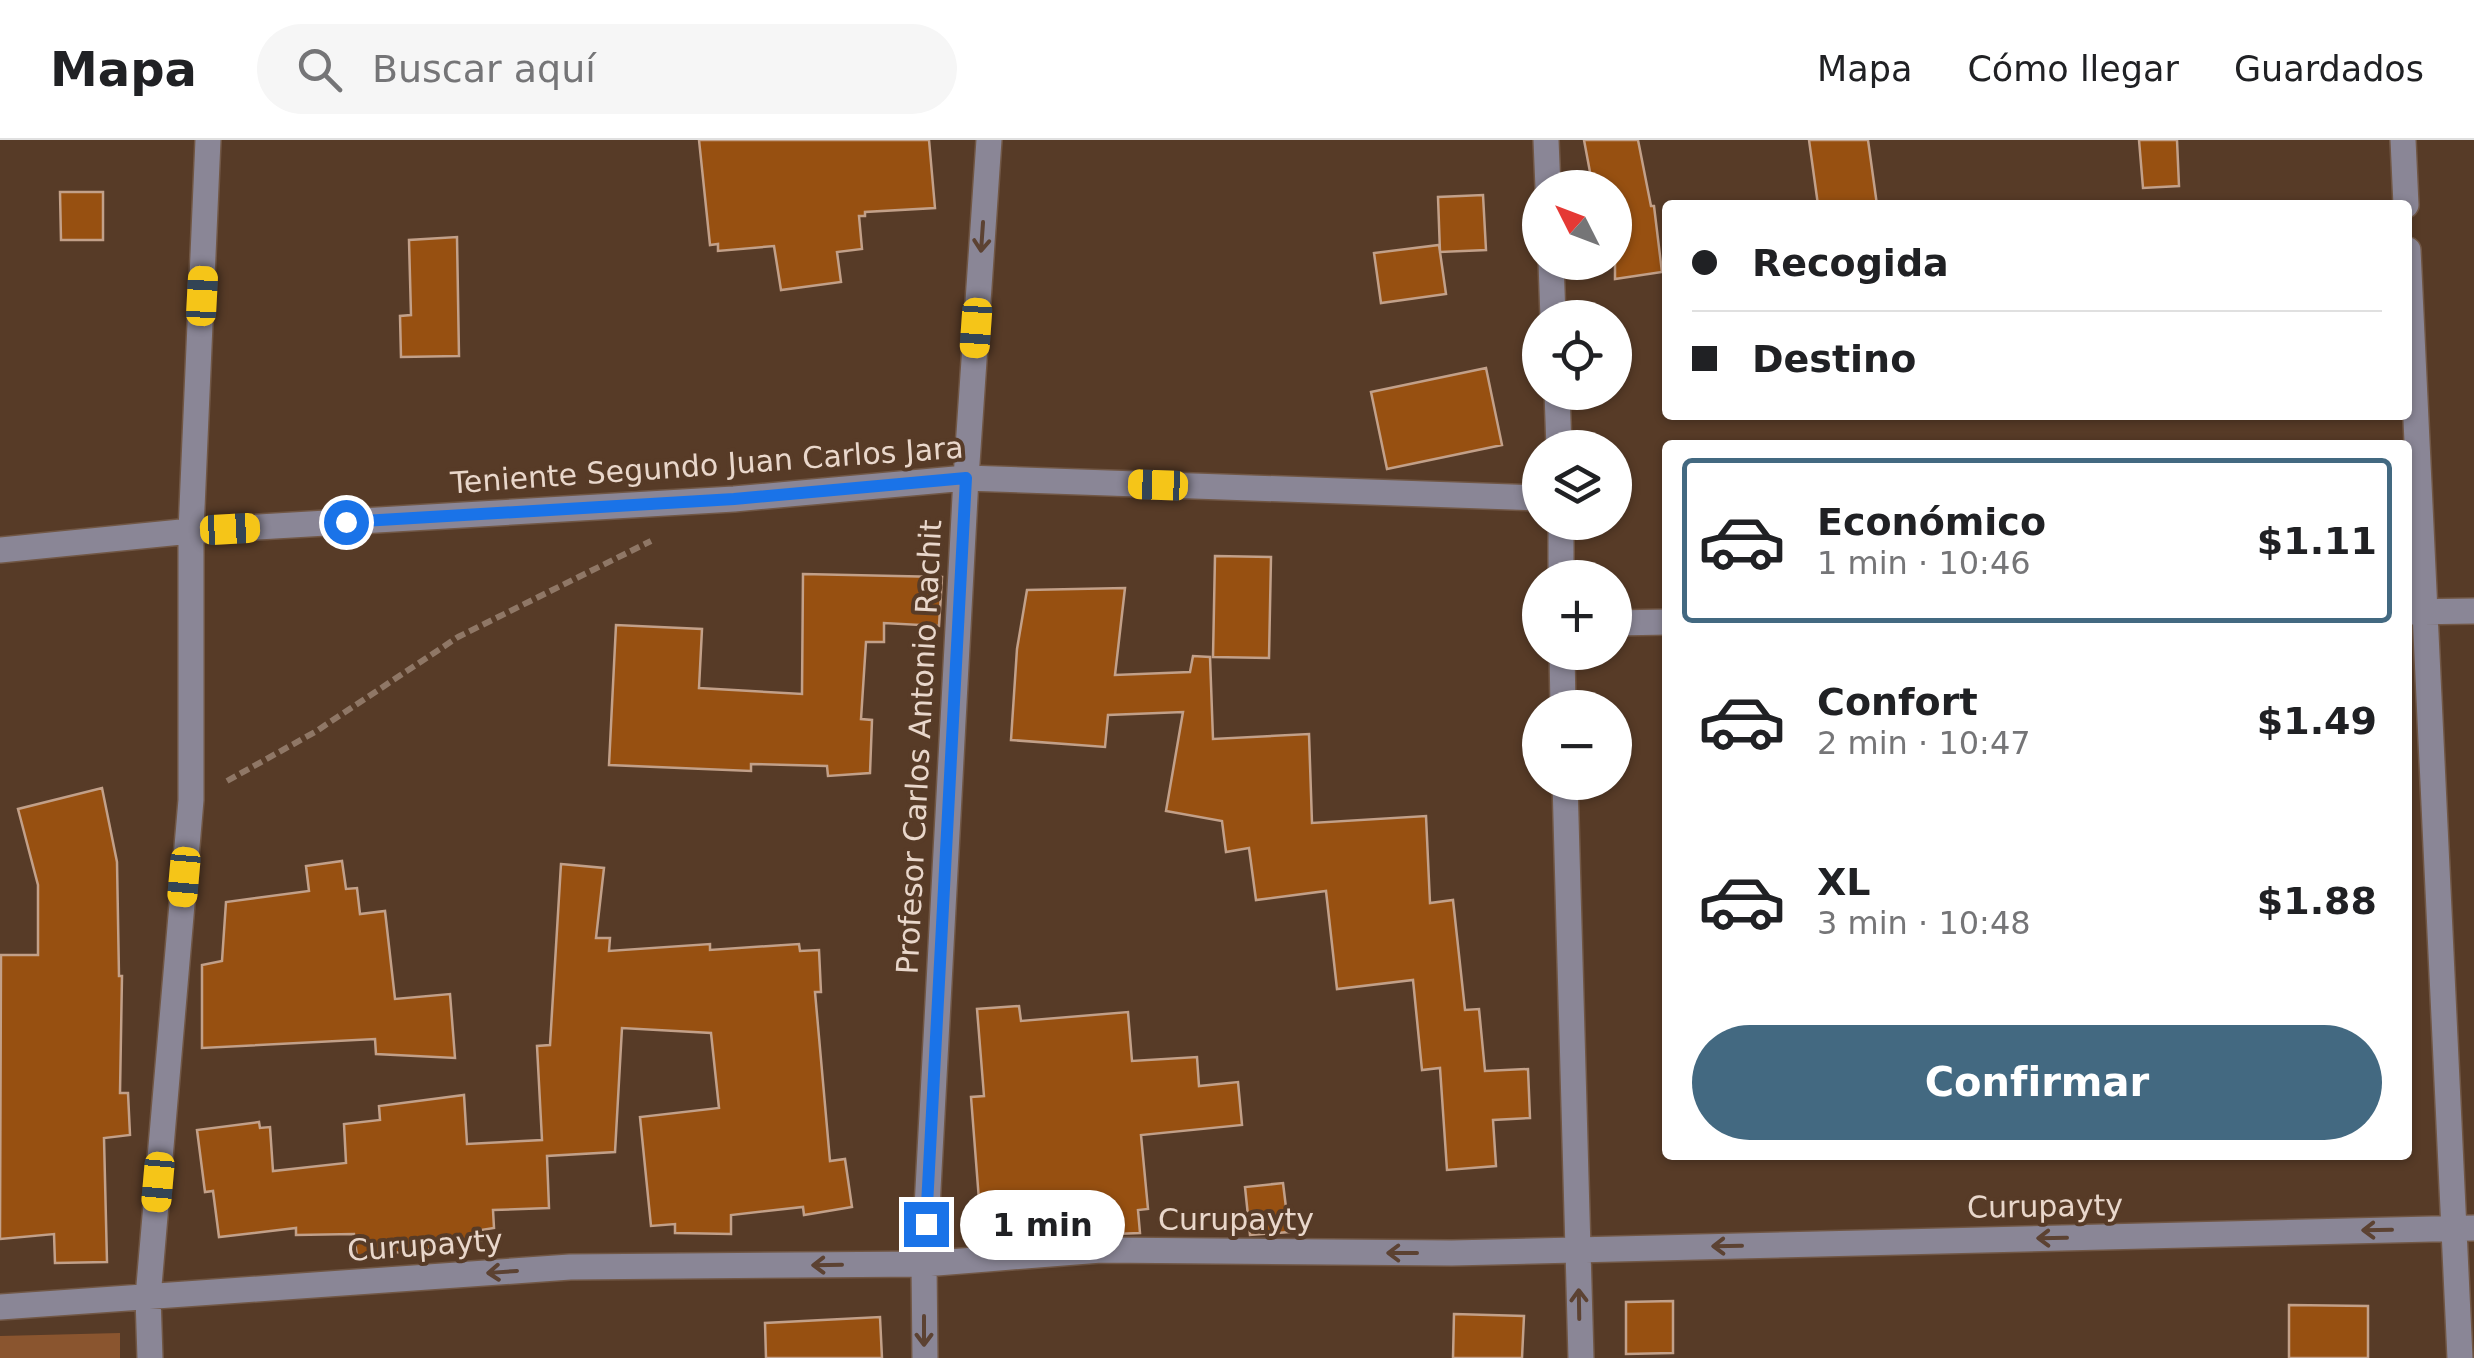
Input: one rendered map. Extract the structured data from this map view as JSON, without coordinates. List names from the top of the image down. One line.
{"streets":{"street":["Teniente Segundo Juan Carlos Jara","Profesor Carlos Antonio Rachit","Curupayty"]},"crossings":[["Teniente Segundo Juan Carlos Jara","Profesor Carlos Antonio Rachit"],["Profesor Carlos Antonio Rachit","Curupayty"]],"one_way":["Profesor Carlos Antonio Rachit","Curupayty"],"north":"top left","page":{"header":"Mapa","search":"Buscar aquí","nav":["Mapa","Cómo llegar","Guardados"],"map_buttons":["+","−"],"banner":["Recogida","Destino"],"list":[{"name":"Económico","note":"1 min · 10:46","value":"$1.11"},{"name":"Confort","note":"2 min · 10:47","value":"$1.49"},{"name":"XL","note":"3 min · 10:48","value":"$1.88"}],"buttons":"Confirmar","bubble":"1 min"}}
